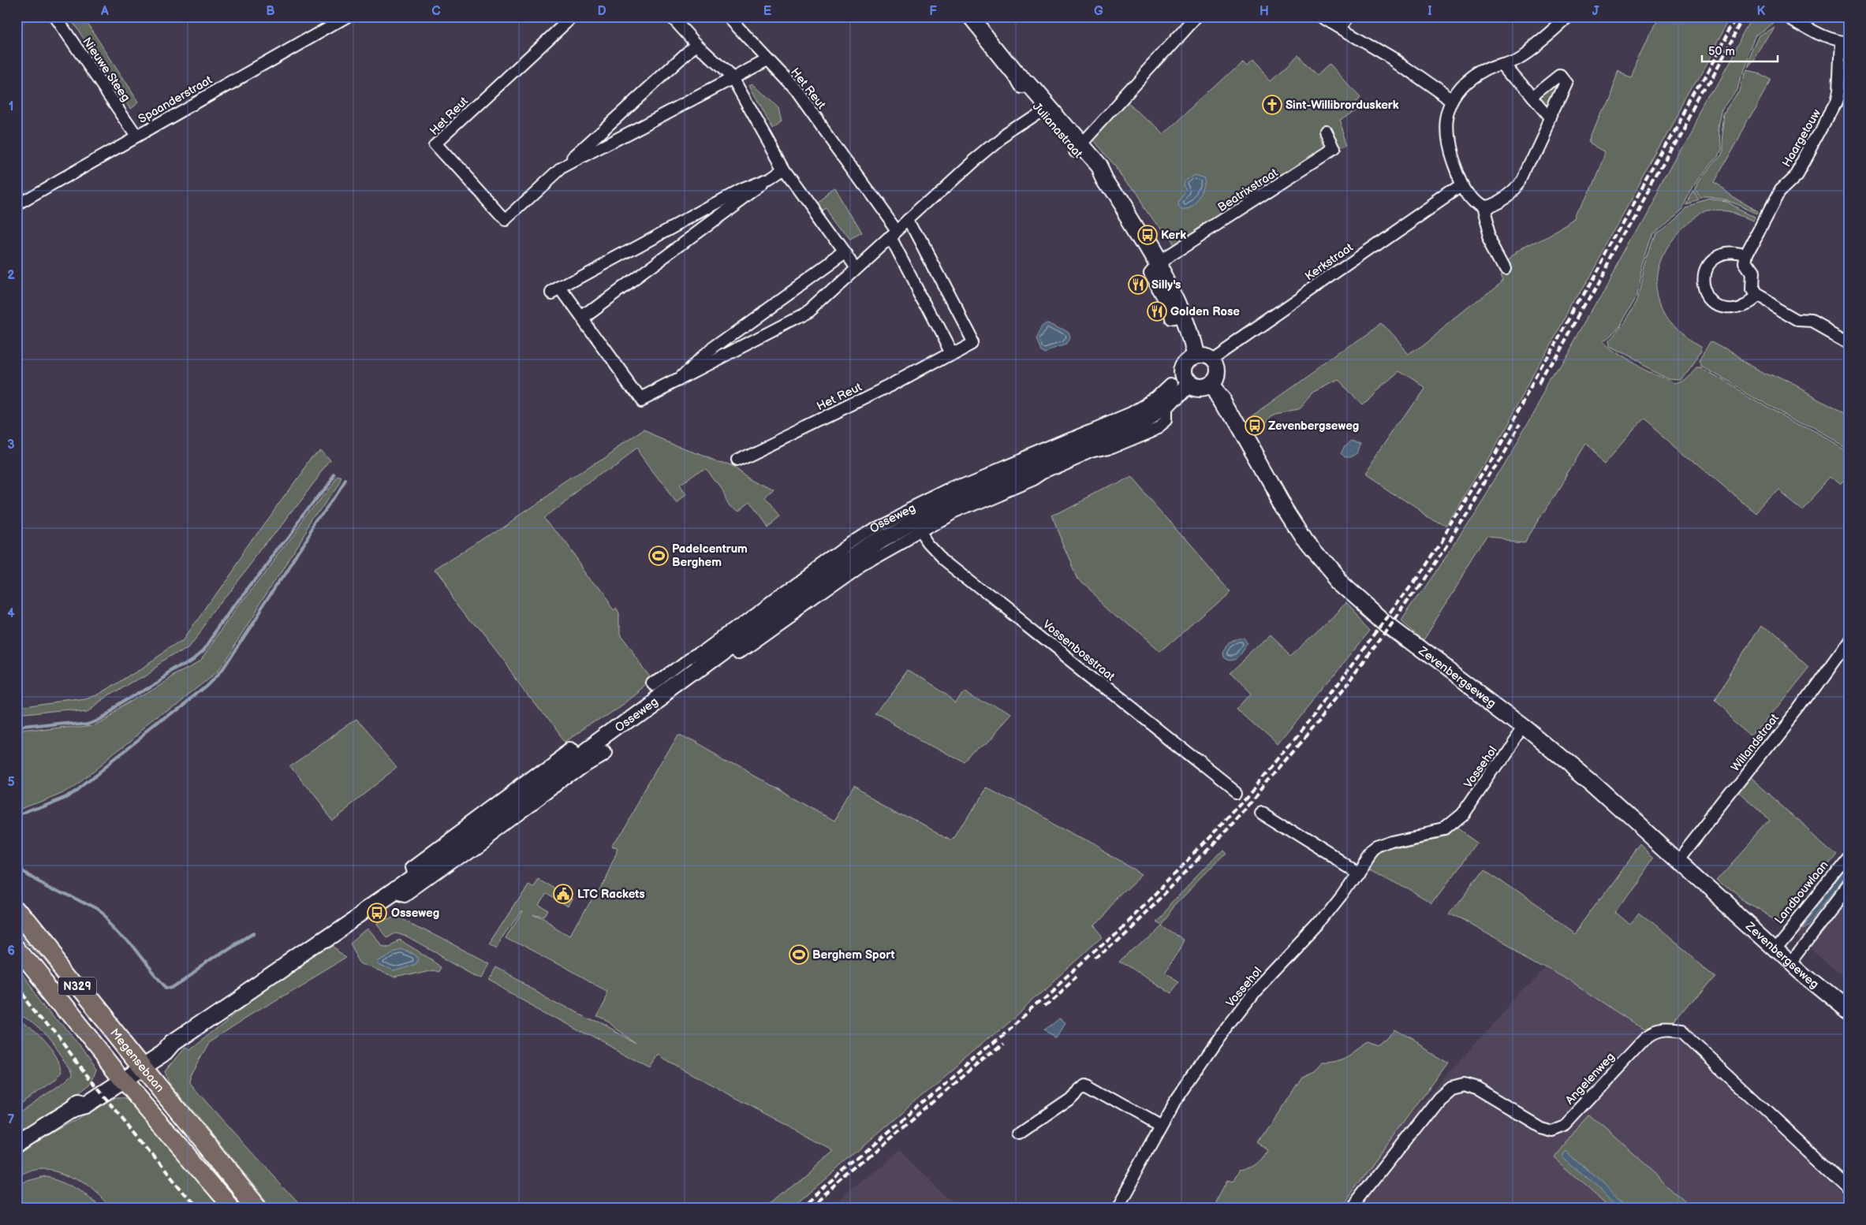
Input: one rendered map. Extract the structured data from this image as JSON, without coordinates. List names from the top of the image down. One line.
{"streets":{"main road":["N329","Megensebaan"],"street":["Nieuwe Steeg","Het Reut","Spaanderstraat","Julianastraat","Haargetouw","Beatrixstraat","Kerkstraat","Osseweg","Vossenbosstraat","Zevenbergseweg","Willandstraat","Vossehol","Landbouwlaan","Angelenweg"]},"crossings":[["Nieuwe Steeg","Spaanderstraat"],["Julianastraat","Beatrixstraat"],["Julianastraat","Kerkstraat"],["Julianastraat","Osseweg"],["Julianastraat","Zevenbergseweg"],["Kerkstraat","Osseweg"],["Kerkstraat","Zevenbergseweg"],["Osseweg","Vossenbosstraat"],["Osseweg","Zevenbergseweg"],["Osseweg","Megensebaan"],["Zevenbergseweg","Willandstraat"],["Zevenbergseweg","Vossehol"],["Zevenbergseweg","Landbouwlaan"]],"places":{"church":["Sint-Willibrorduskerk"],"bus stop":["Kerk","Zevenbergseweg","Osseweg"],"restaurant":["Silly's","Golden Rose"],"sports":["Padelcentrum Berghem","Berghem Sport"],"public building":["LTC Rackets"]},"scale_bar":"50 m","grid":{"columns":["A","B","C","D","E","F","G","H","I","J","K"],"rows":["1","2","3","4","5","6","7"]}}
